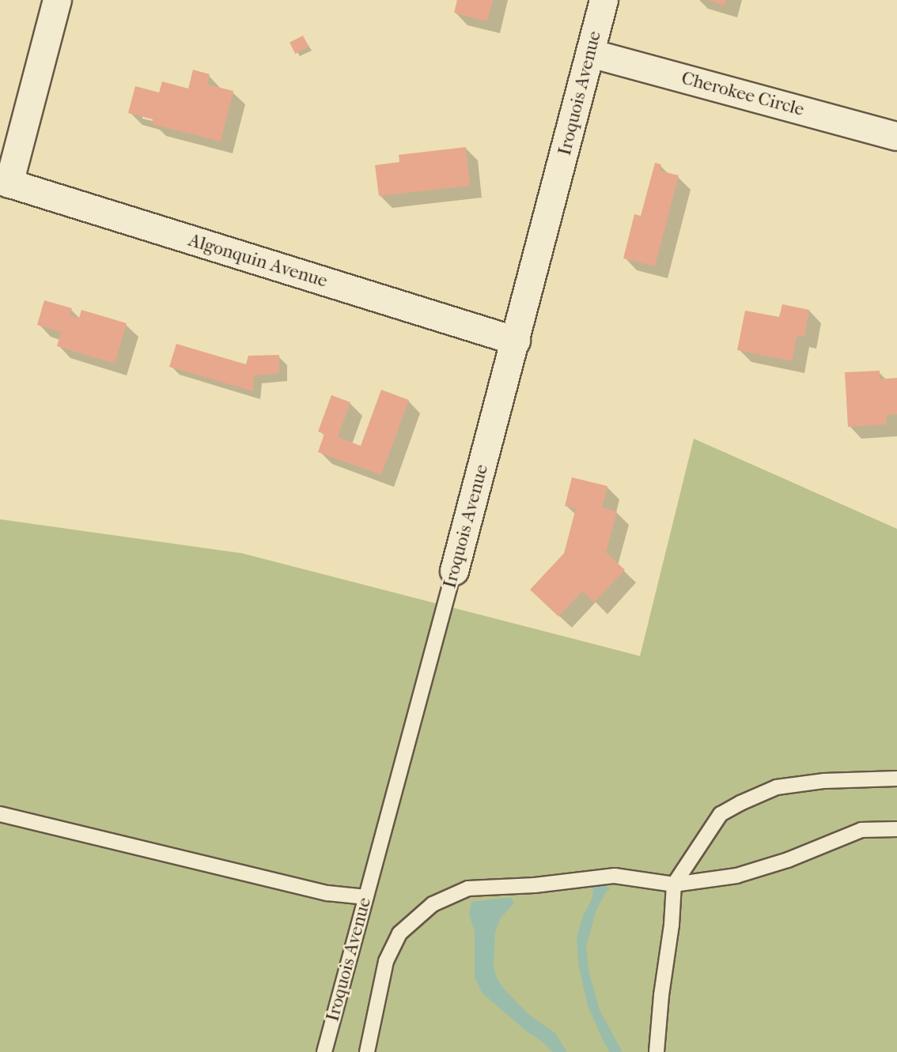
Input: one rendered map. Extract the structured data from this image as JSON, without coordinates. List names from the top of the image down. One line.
{"streets":{"street":["Iroquois Avenue","Cherokee Circle","Algonquin Avenue"]},"crossings":[["Iroquois Avenue","Cherokee Circle"],["Iroquois Avenue","Algonquin Avenue"]]}
